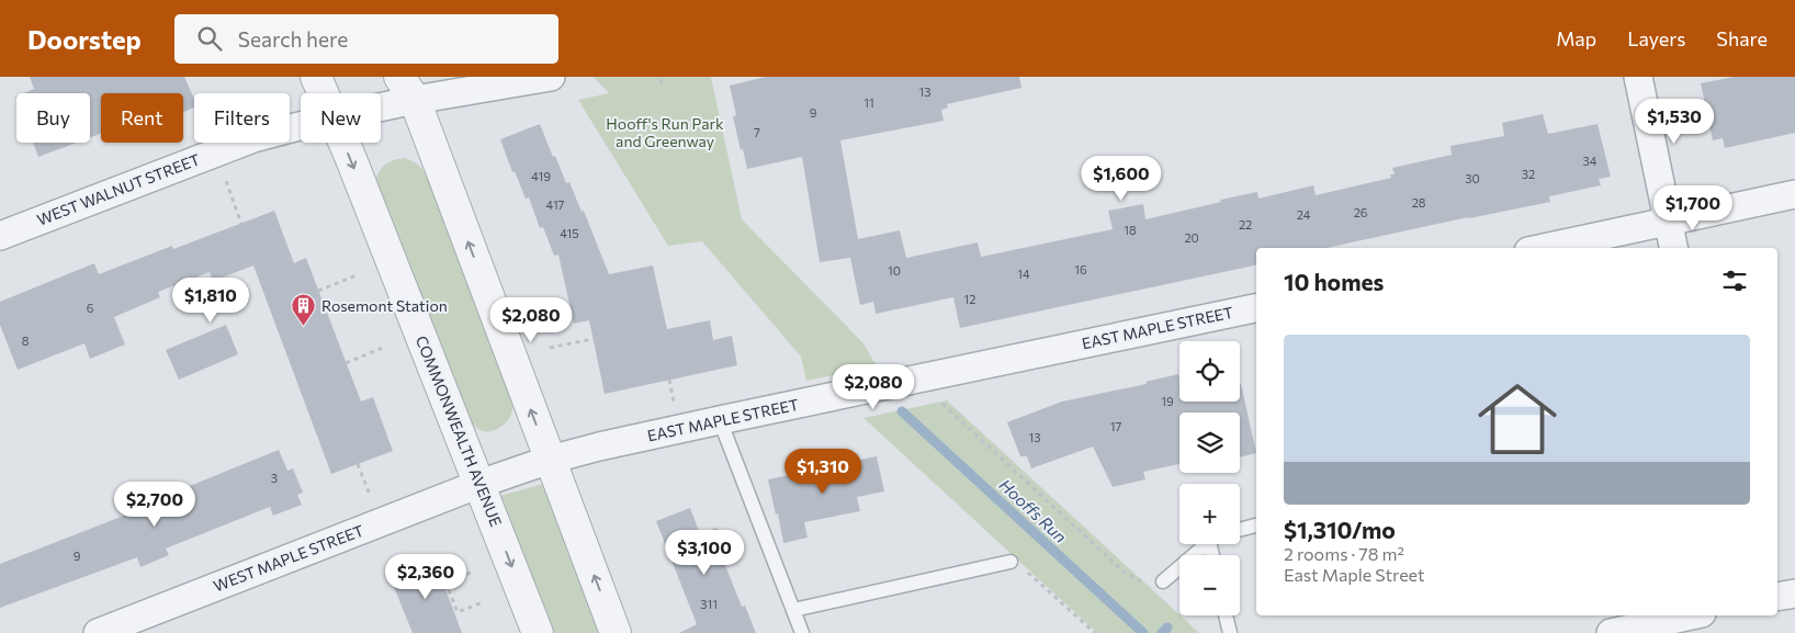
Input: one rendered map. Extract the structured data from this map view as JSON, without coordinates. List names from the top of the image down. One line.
{"streets":{"street":["WEST WALNUT STREET","EAST MAPLE STREET","COMMONWEALTH AVENUE","WEST MAPLE STREET"]},"crossings":[["EAST MAPLE STREET","COMMONWEALTH AVENUE"],["EAST MAPLE STREET","WEST MAPLE STREET"],["COMMONWEALTH AVENUE","WEST MAPLE STREET"]],"water":["Hooffs Run"],"parks":["Hooff's Run Park and Greenway"],"places":{"building":["Rosemont Station"]},"house_numbers":["13","11","9","7","34","32","419","30","28","417","26","24","22","18","415","20","16","10","14","12","6","8","19","17","13","3","9","311"],"page":{"header":"Doorstep","search":"Search here","nav":["Map","Layers","Share"],"chip":["Buy","Rent","Filters","New"],"price":["$1,530","$1,600","$1,700","$1,810","$2,080","$2,080","$1,310","$2,700","$3,100","$2,360"],"heading":"10 homes","list":[{"name":"$1,310/mo","note":"2 rooms · 78 m² · East Maple Street"}],"map_buttons":["+","−"]}}
